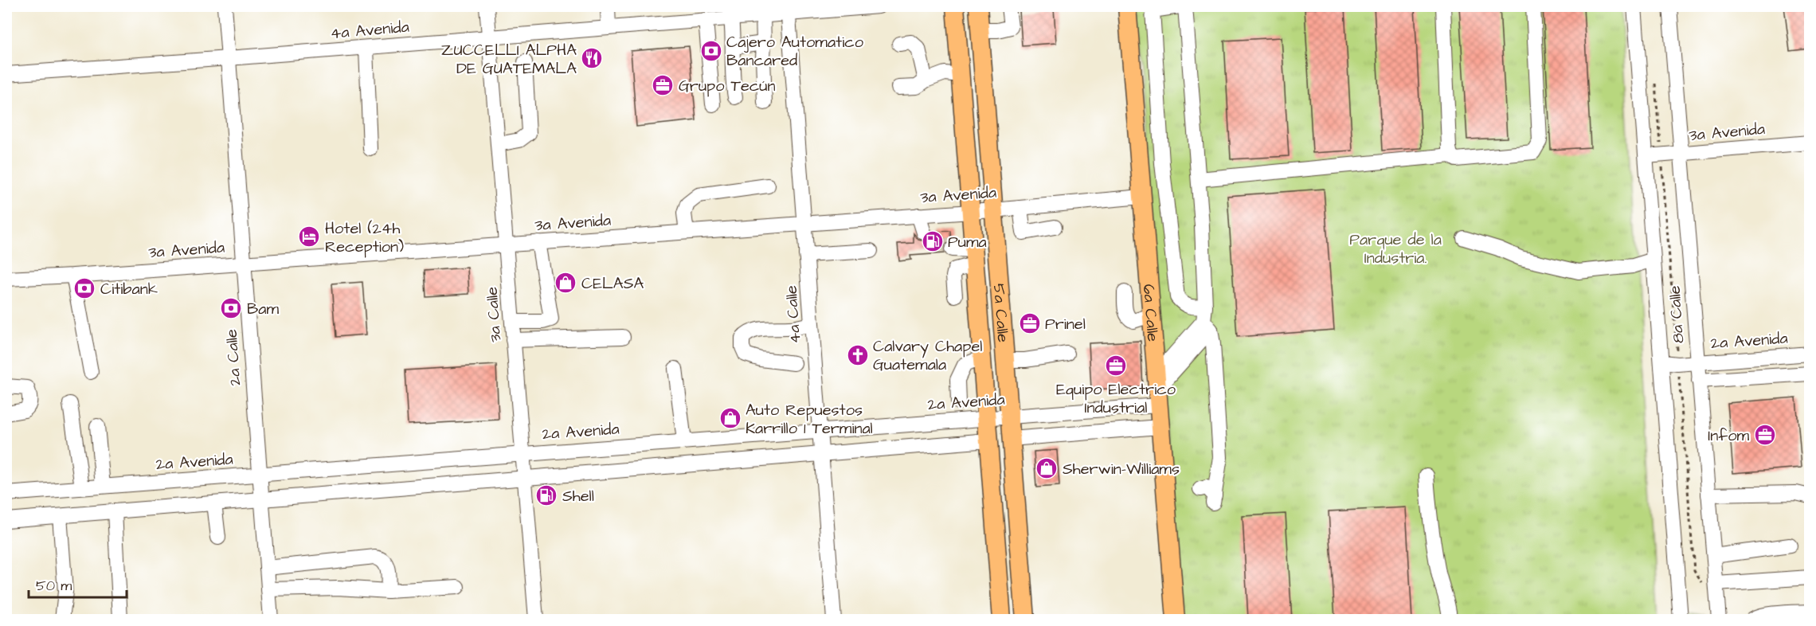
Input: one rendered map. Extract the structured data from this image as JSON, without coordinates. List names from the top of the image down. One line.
{"streets":{"main road":["5a Calle","6a Calle"],"street":["4a Avenida","3a Avenida","3a Calle","4a Calle","8a Calle","2a Avenida","2a Calle"]},"crossings":[["4a Avenida","3a Calle"],["4a Avenida","4a Calle"],["4a Avenida","2a Calle"],["3a Avenida","5a Calle"],["3a Avenida","6a Calle"],["3a Avenida","3a Calle"],["3a Avenida","4a Calle"],["3a Avenida","8a Calle"],["3a Avenida","2a Calle"],["5a Calle","2a Avenida"],["6a Calle","2a Avenida"],["3a Calle","2a Avenida"],["4a Calle","2a Avenida"],["8a Calle","2a Avenida"],["2a Avenida","2a Calle"]],"parks":["Parque de la Industria."],"places":{"bank":["Cajero Automatico Bancared","Citibank","Bam"],"restaurant":["ZUCCELLI ALPHA DE GUATEMALA"],"office":["Grupo Tecún","Prinel","Equipo Electrico Industrial","Infom"],"hotel":["Hotel (24h Reception)"],"fuel station":["Puma","Shell"],"shop":["CELASA","Auto Repuestos Karrillo 1 Terminal","Sherwin-Williams"],"church":["Calvary Chapel Guatemala"]},"scale_bar":"50 m"}
